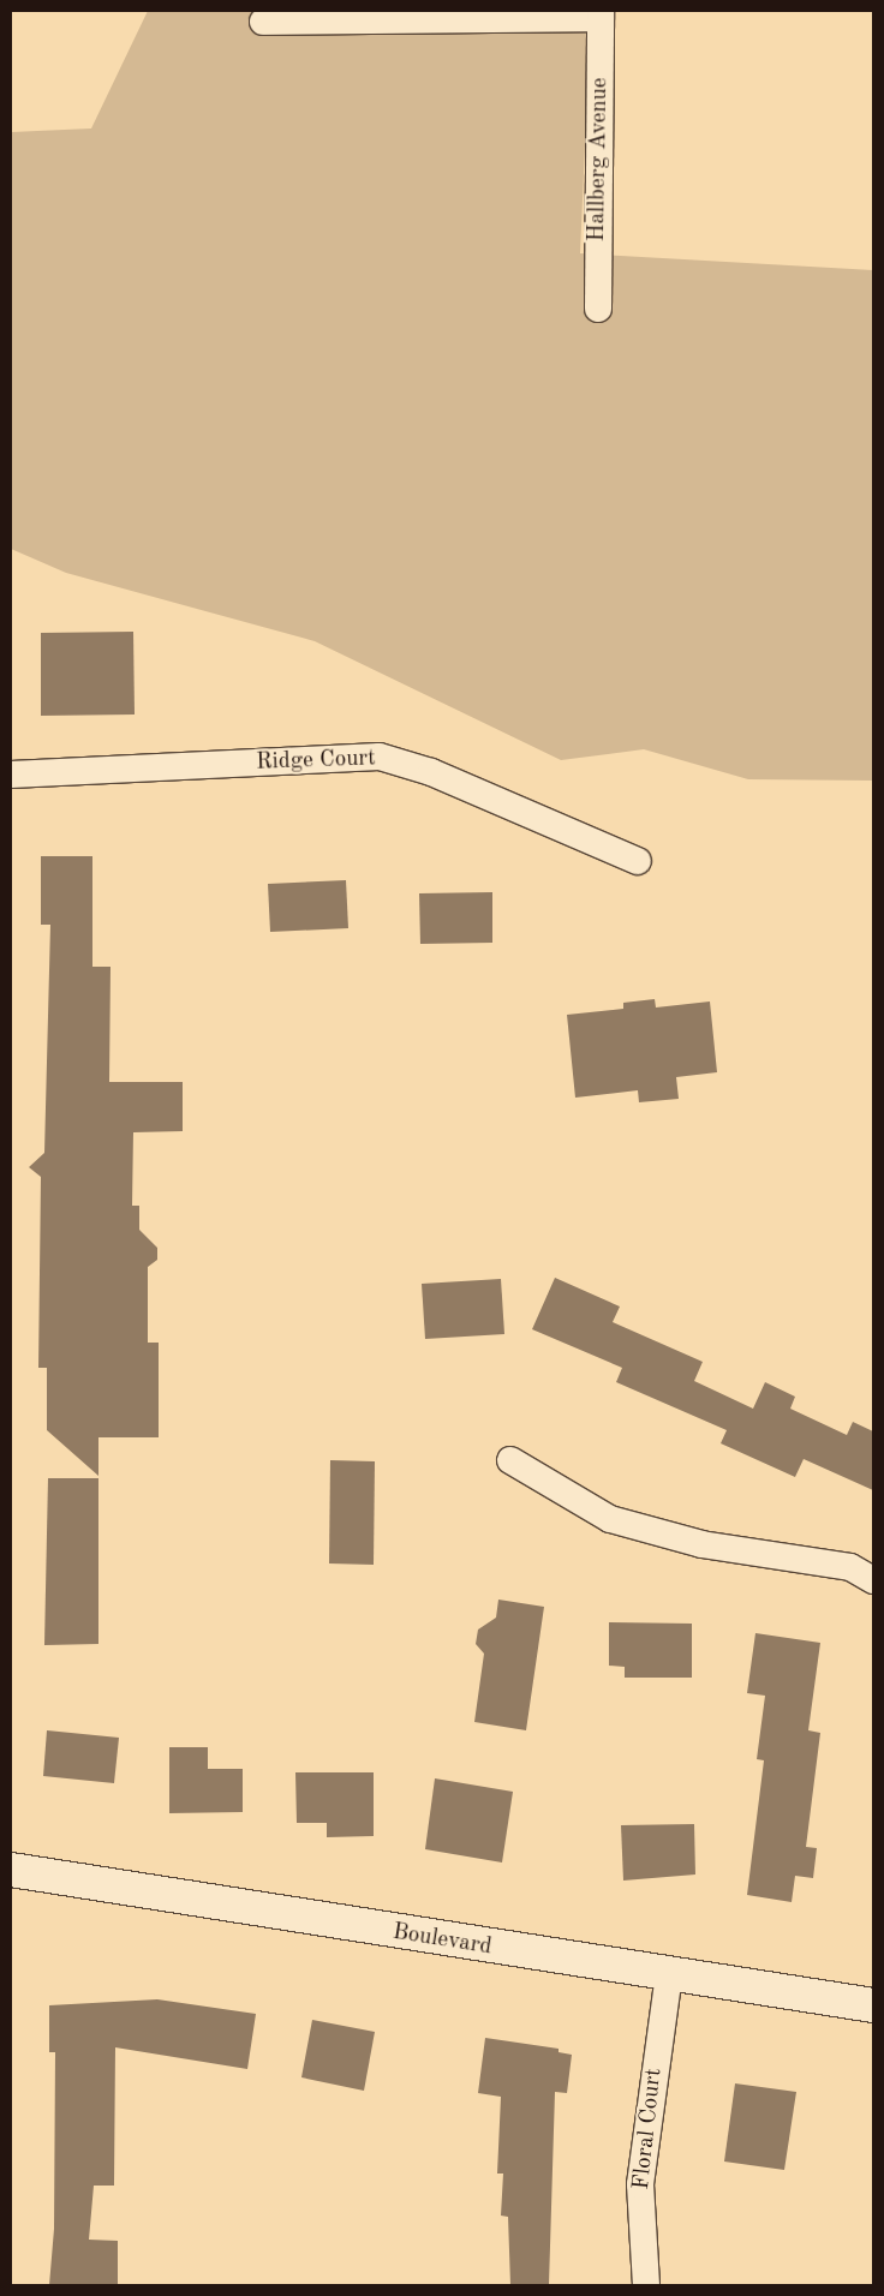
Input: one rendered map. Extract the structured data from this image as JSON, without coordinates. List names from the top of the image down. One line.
{"streets":{"street":["Hallberg Avenue","Ridge Court","Boulevard","Floral Court"]},"crossings":[["Boulevard","Floral Court"]]}
